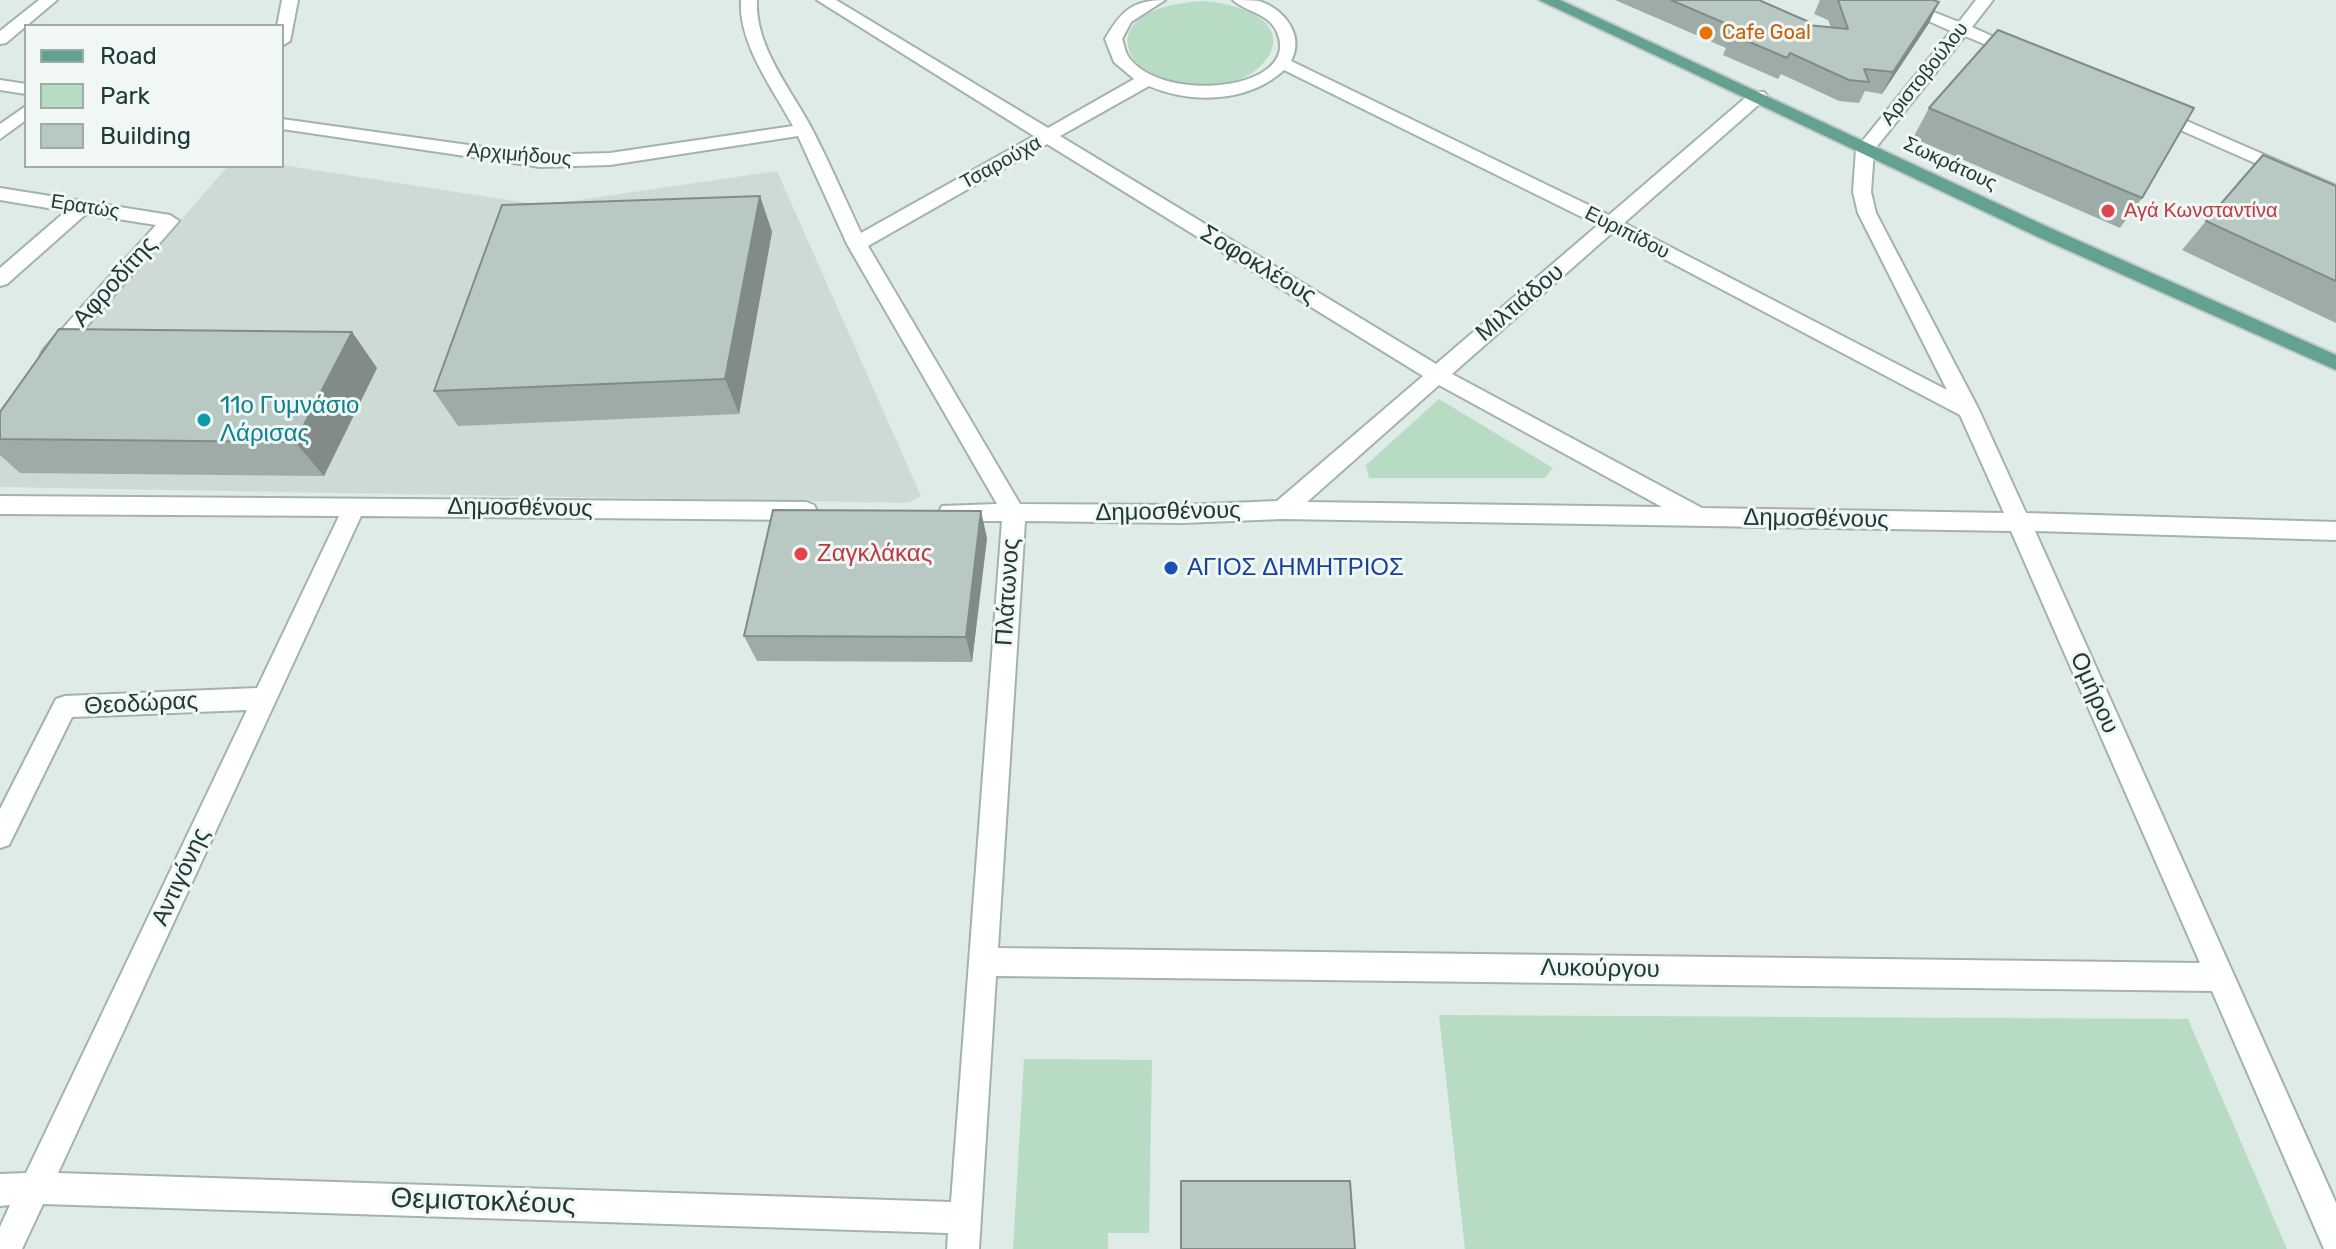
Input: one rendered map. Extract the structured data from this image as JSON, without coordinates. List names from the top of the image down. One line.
{"streets":{"main road":["Σωκράτους"],"street":["Αριστοβούλου","Αρχιμήδους","Τσαρούχα","Ερατώς","Ευριπίδου","Σοφοκλέους","Αφροδίτης","Μιλτιάδου","Δημοσθένους","Πλάτωνος","Ομήρου","Θεοδώρας","Αντιγόνης","Λυκούργου","Θεμιστοκλέους"]},"crossings":[["Αριστοβούλου","Σωκράτους"],["Αριστοβούλου","Ομήρου"],["Αρχιμήδους","Πλάτωνος"],["Τσαρούχα","Σοφοκλέους"],["Τσαρούχα","Πλάτωνος"],["Σωκράτους","Μιλτιάδου"],["Σωκράτους","Ομήρου"],["Ερατώς","Αφροδίτης"],["Ευριπίδου","Μιλτιάδου"],["Ευριπίδου","Ομήρου"],["Σοφοκλέους","Μιλτιάδου"],["Σοφοκλέους","Δημοσθένους"],["Μιλτιάδου","Δημοσθένους"],["Δημοσθένους","Πλάτωνος"],["Δημοσθένους","Ομήρου"],["Δημοσθένους","Αντιγόνης"],["Πλάτωνος","Λυκούργου"],["Πλάτωνος","Θεμιστοκλέους"],["Ομήρου","Λυκούργου"],["Θεοδώρας","Αντιγόνης"],["Αντιγόνης","Θεμιστοκλέους"]],"places":["Cafe Goal","Αγά Κωνσταντίνα","11ο Γυμνάσιο Λάρισας","Ζαγκλάκας","ΑΓΙΟΣ ΔΗΜΗΤΡΙΟΣ"],"legend":["Road","Park","Building"]}
